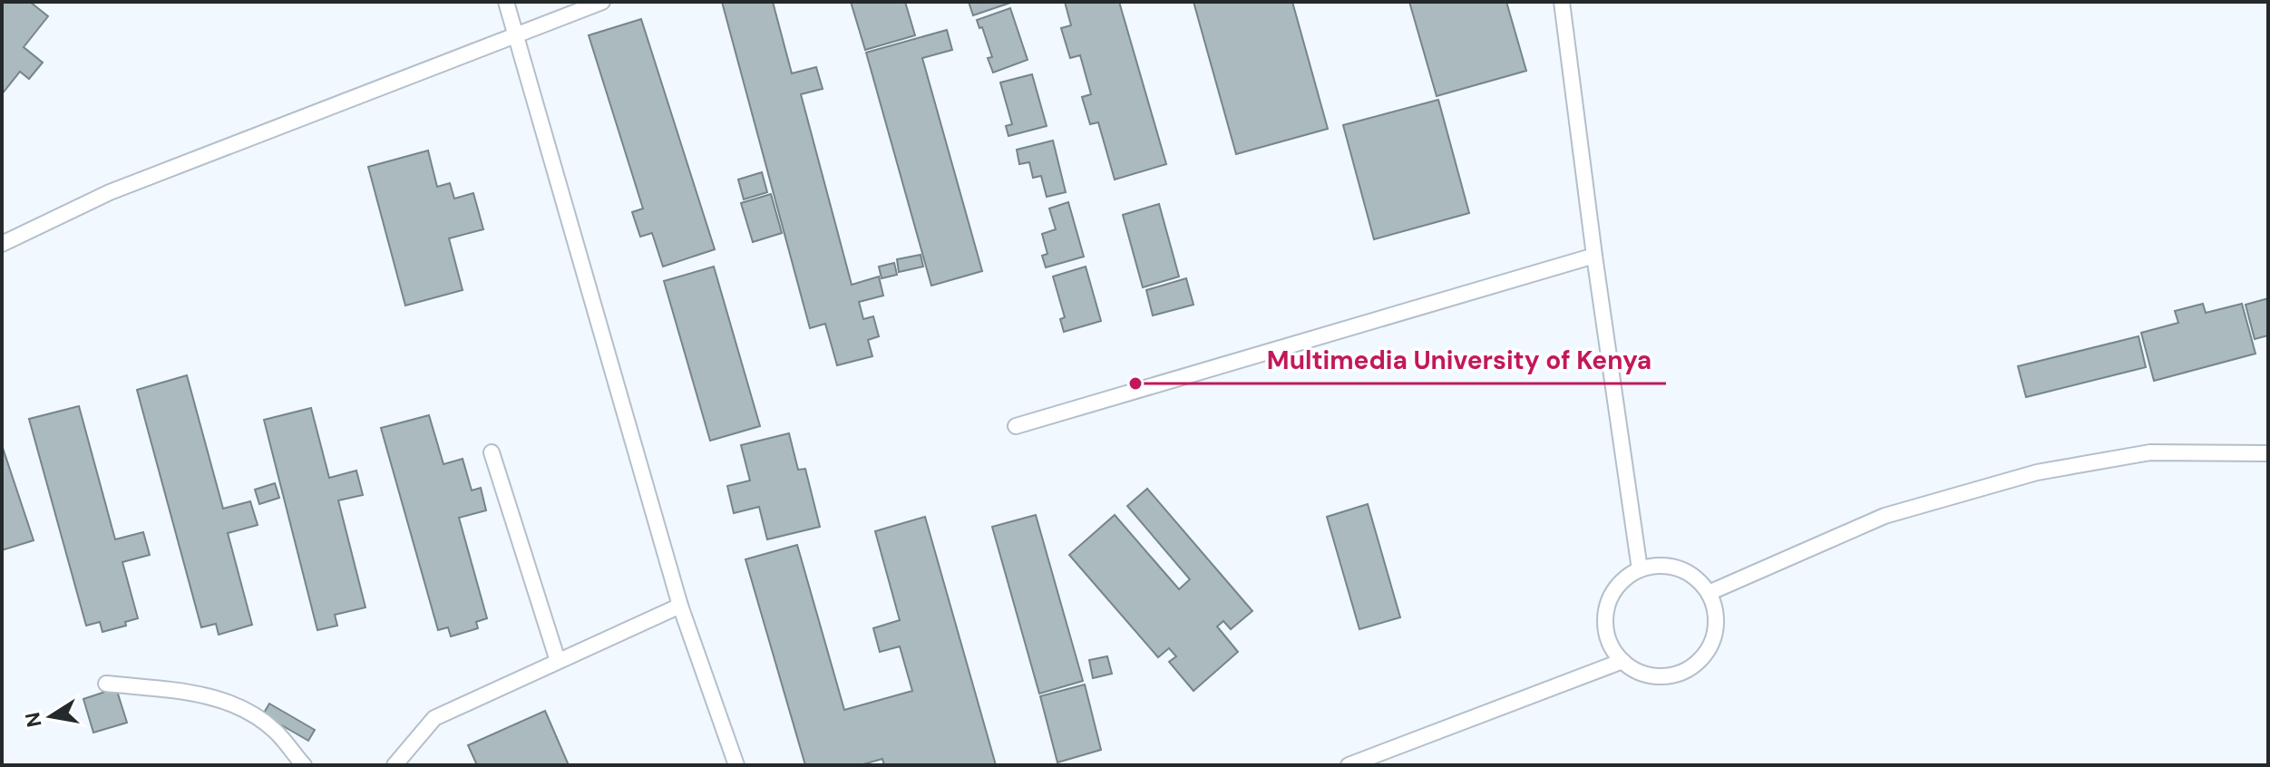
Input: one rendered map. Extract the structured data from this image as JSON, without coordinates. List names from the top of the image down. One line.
{"places":["Multimedia University of Kenya"],"north":"left"}
